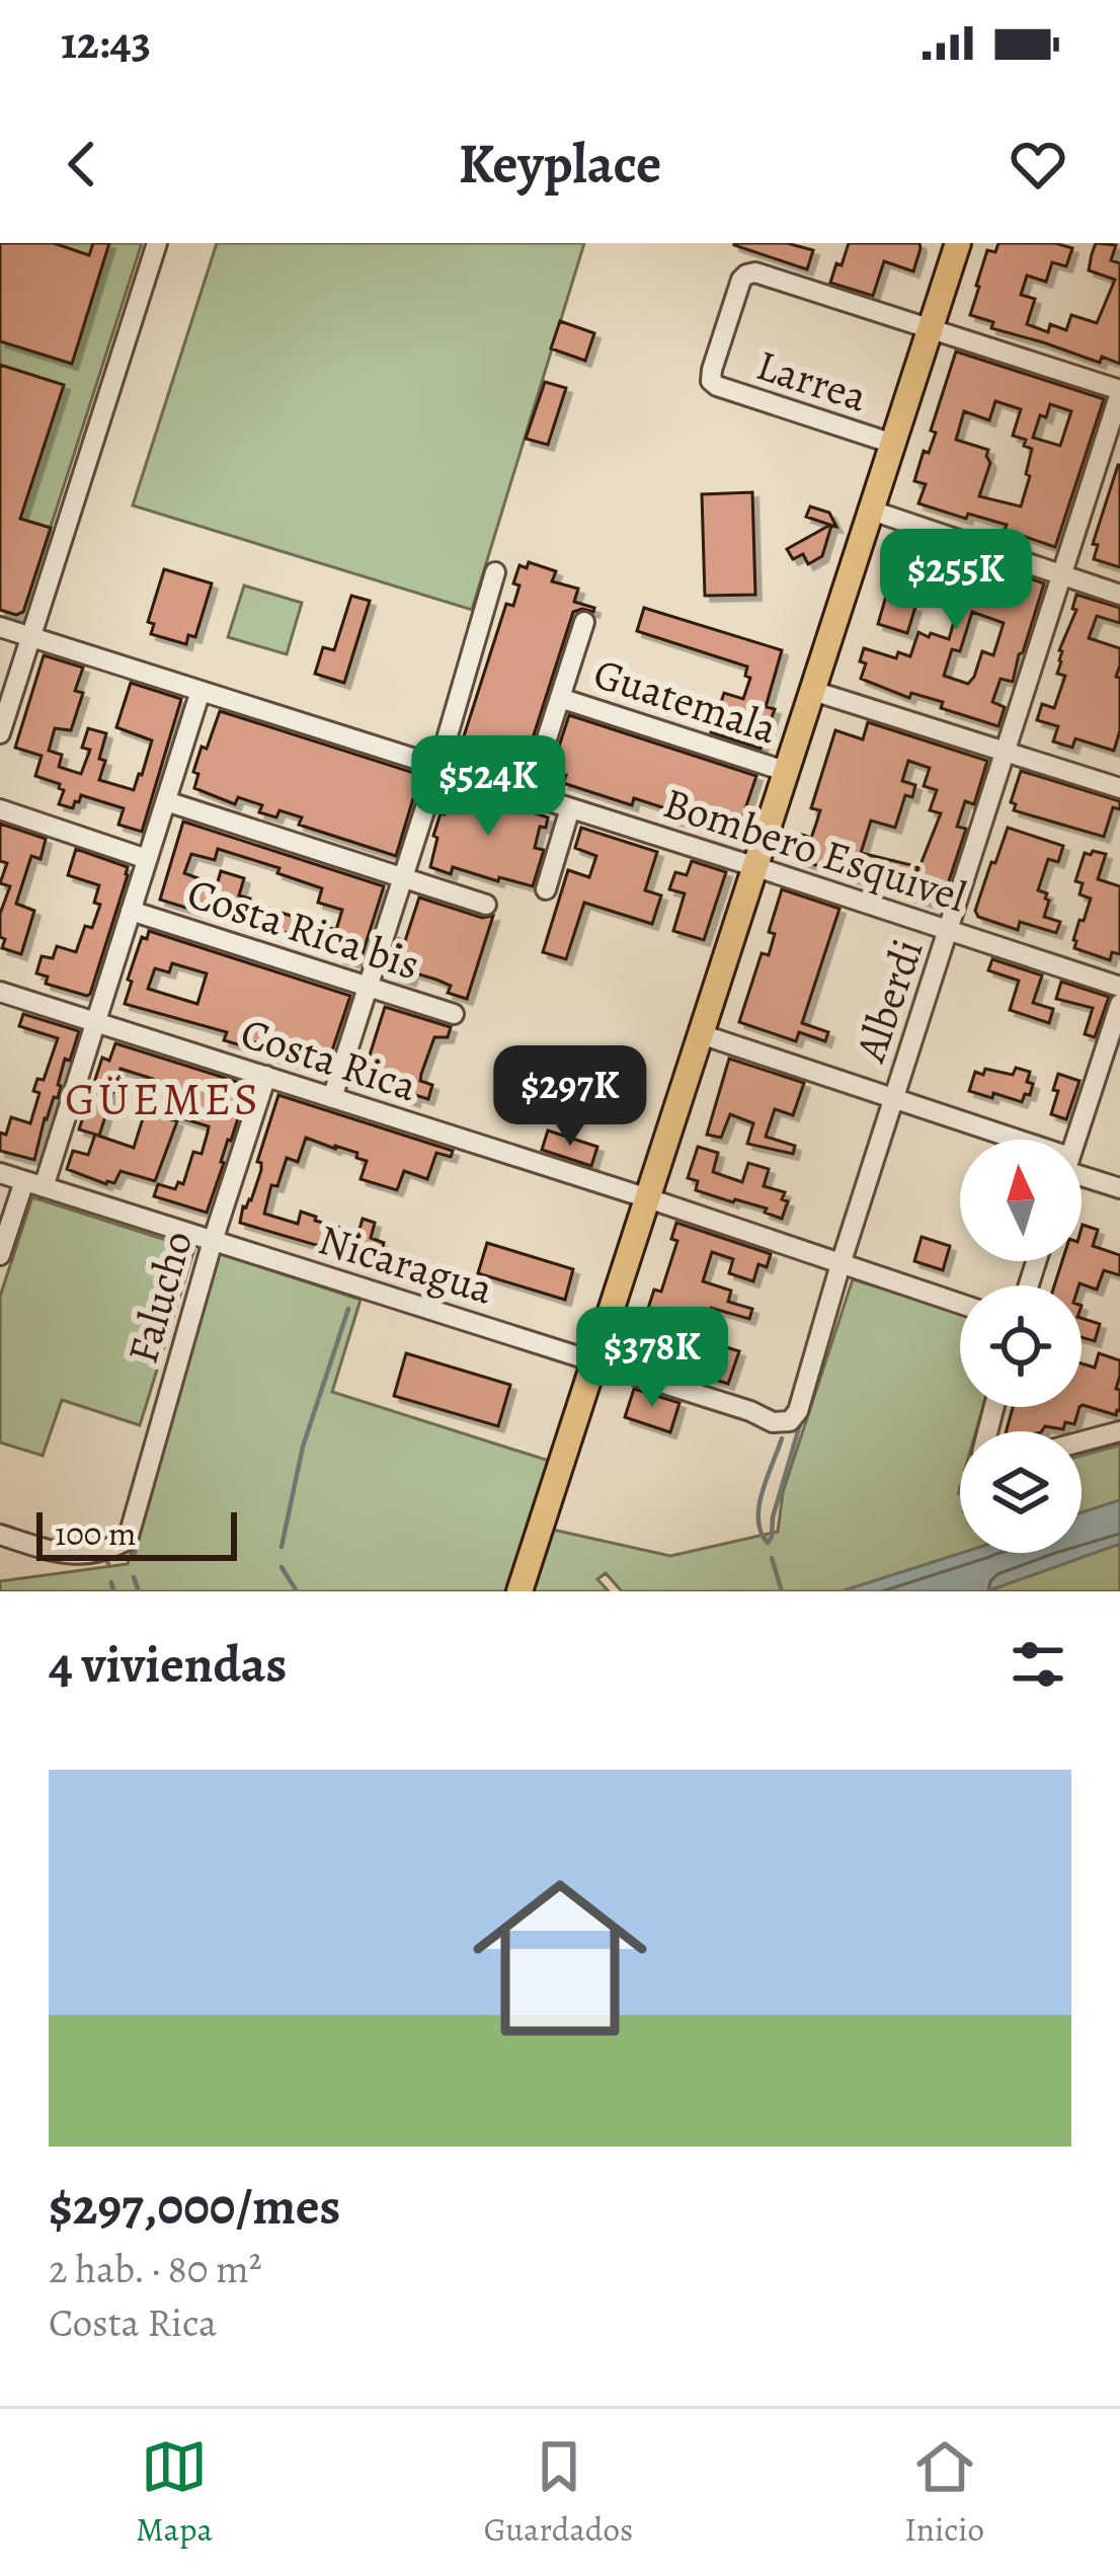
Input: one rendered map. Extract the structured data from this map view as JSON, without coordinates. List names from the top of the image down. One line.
{"streets":{"street":["Larrea","Guatemala","Bombero Esquivel","Costa Rica bis","Alberdi","Costa Rica","Nicaragua","Falucho"]},"crossings":[["Guatemala","Alberdi"],["Bombero Esquivel","Alberdi"],["Alberdi","Costa Rica"],["Alberdi","Nicaragua"],["Costa Rica","Falucho"],["Nicaragua","Falucho"]],"districts":["GÜEMES"],"scale_bar":"100 m","north":"top","page":{"status":"12:43","header":"Keyplace","price":["$255K","$524K","$297K","$378K"],"scale":"100 m","heading":"4 viviendas","list":[{"name":"$297,000/mes","note":"2 hab. · 80 m² · Costa Rica"}],"tabs":["Mapa","Guardados","Inicio"]}}
